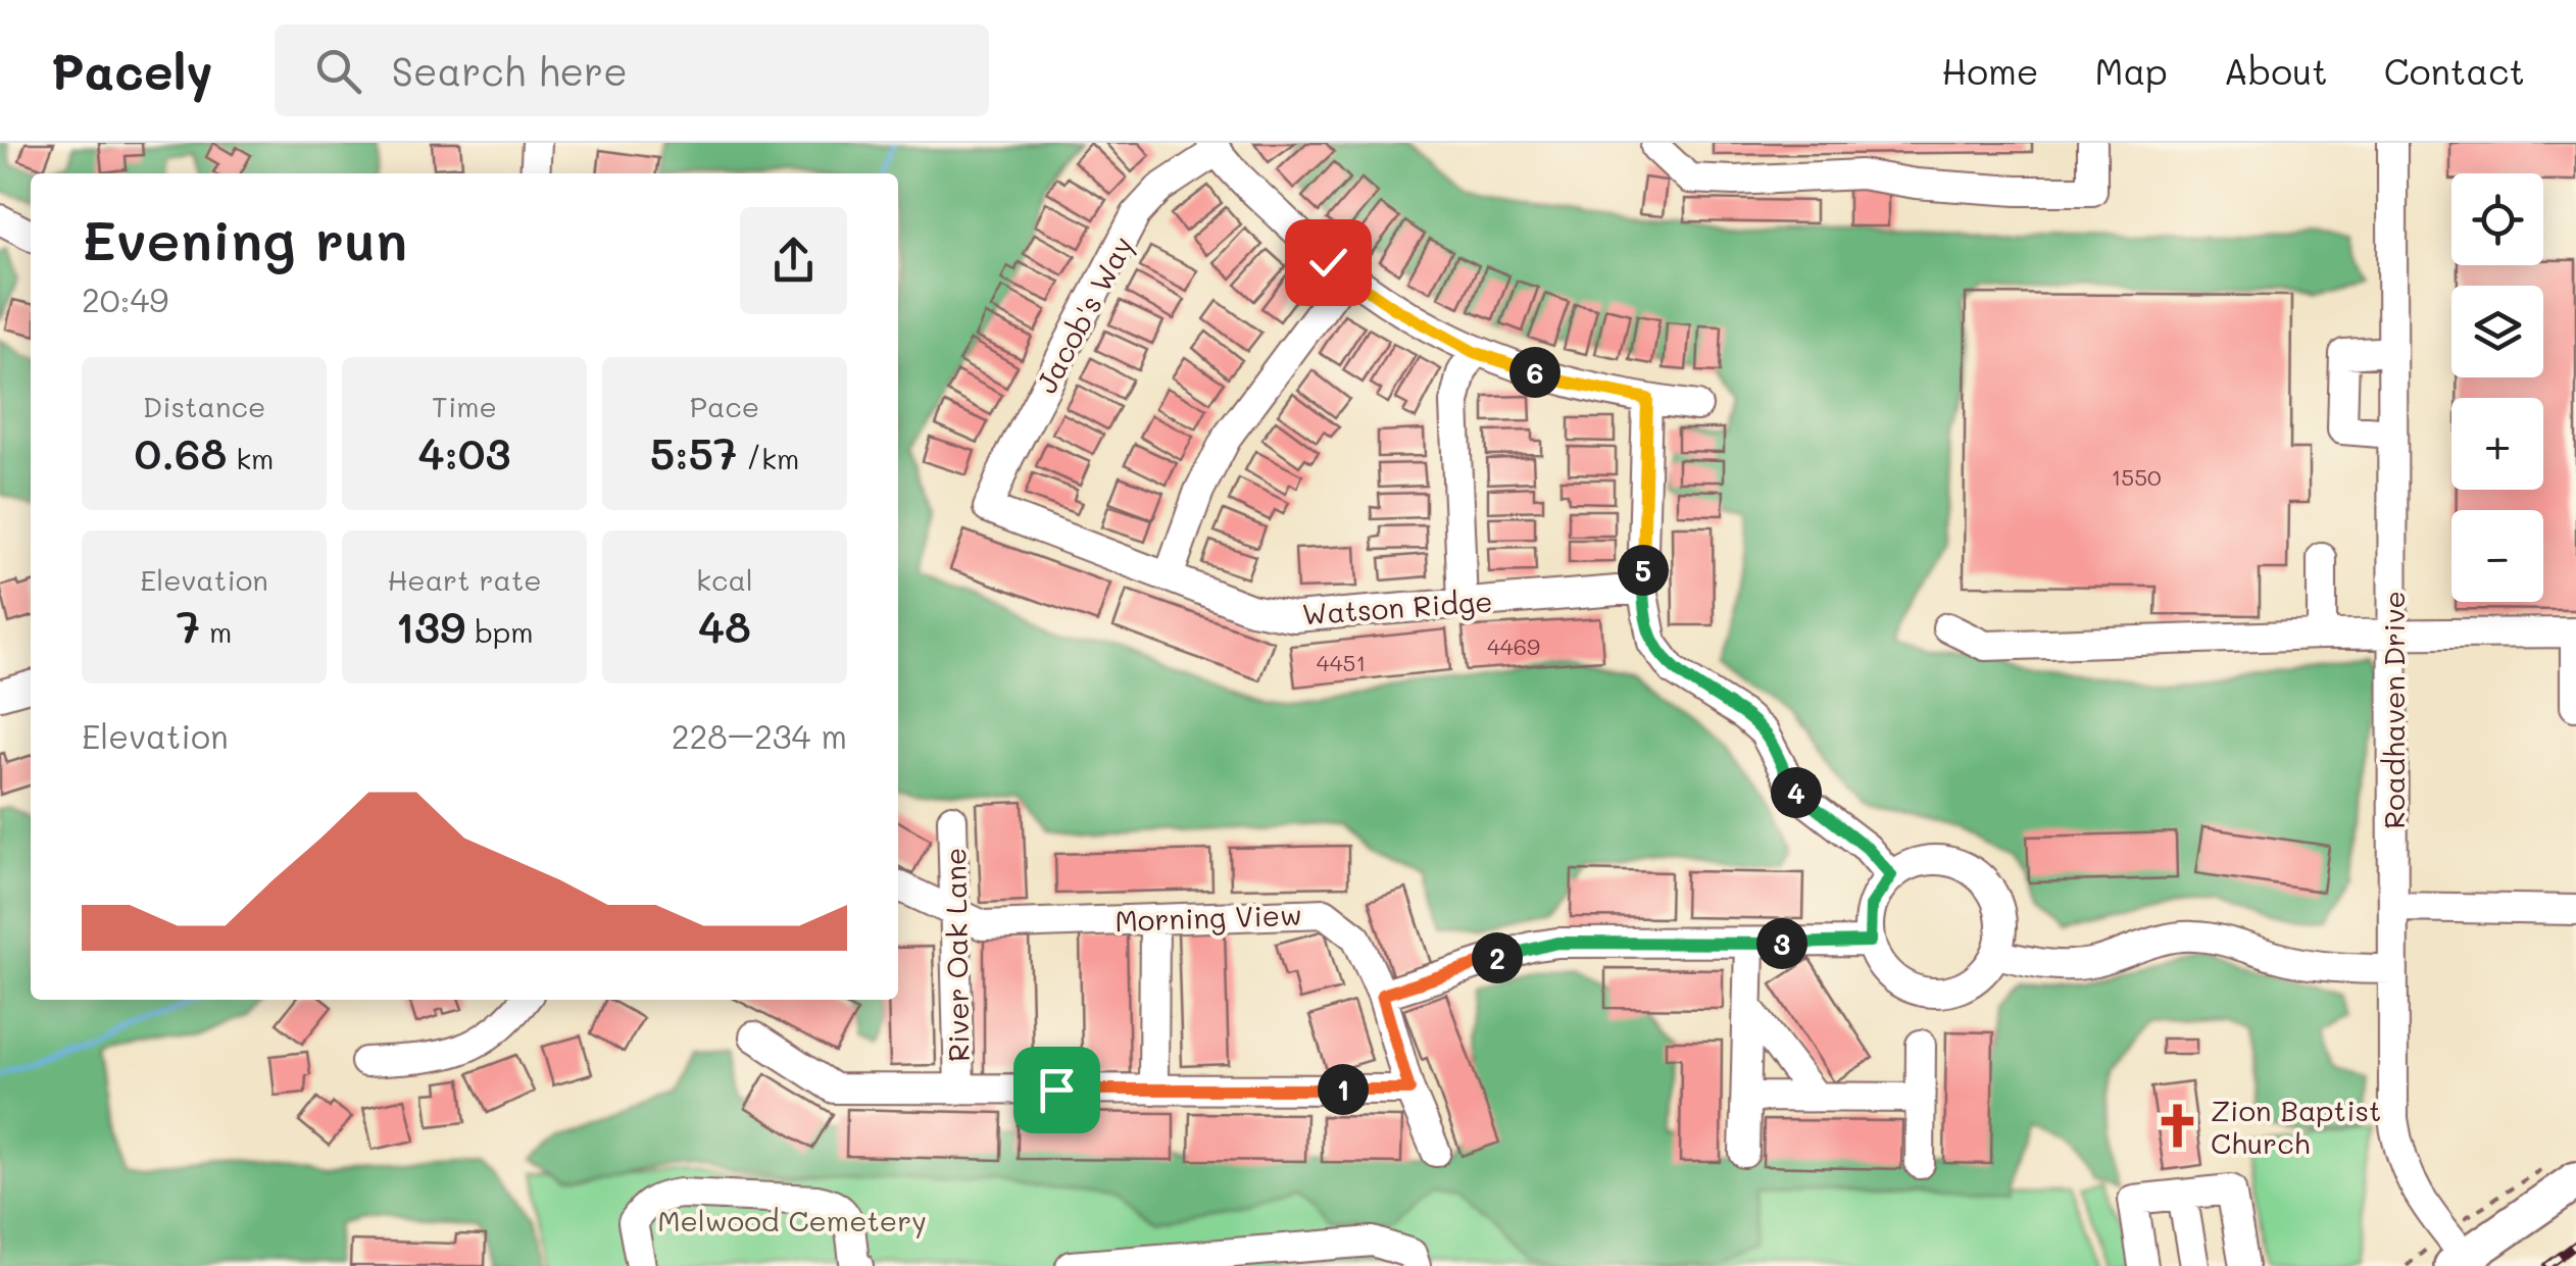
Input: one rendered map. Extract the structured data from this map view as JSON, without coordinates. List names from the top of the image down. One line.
{"streets":{"street":["Jacob's Way","Watson Ridge","Roadhaven Drive","Morning View","River Oak Lane"]},"crossings":[["Jacob's Way","Watson Ridge"],["Morning View","River Oak Lane"]],"parks":["Melwood Cemetery"],"places":{"church":["Zion Baptist Church"]},"house_numbers":["1550","4469","4451"],"page":{"header":"Pacely","search":"Search here","nav":["Home","Map","About","Contact"],"map_buttons":["+","−"],"heading":["Evening run","20:49"],"pins":["6","5","4","3","2","1"],"stats":[["Distance","0.68 km"],["Time","4:03"],["Pace","5:57 /km"],["Elevation","7 m"],["Heart rate","139 bpm"],["kcal","48"]],"chart":["Elevation","228–234 m"]}}
